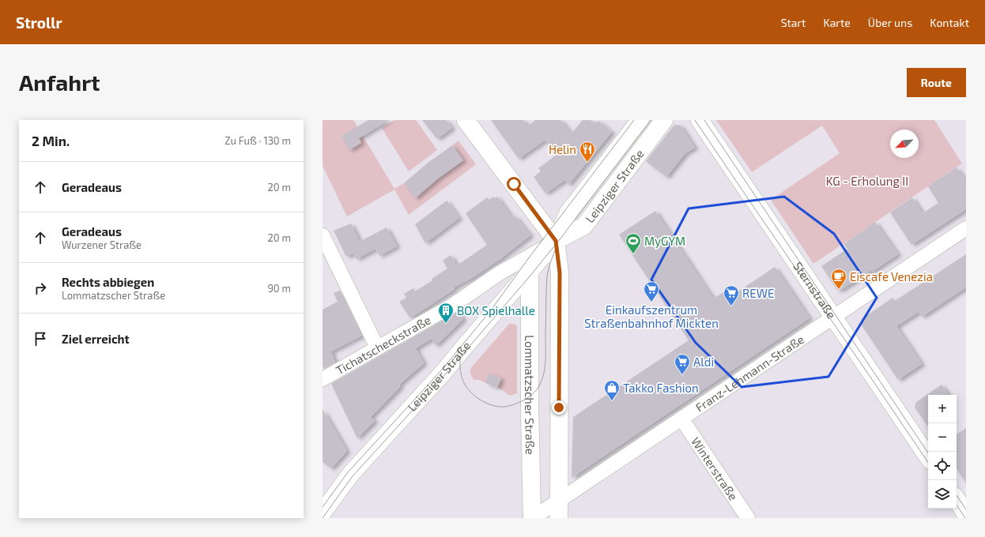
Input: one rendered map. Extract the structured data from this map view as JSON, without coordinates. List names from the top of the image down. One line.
{"streets":{"main road":["Leipziger Straße","Sternstraße","Lommatzscher Straße"],"street":["Tichatscheckstraße","Franz-Lehmann-Straße","Winterstraße"]},"crossings":[["Leipziger Straße","Tichatscheckstraße"],["Leipziger Straße","Lommatzscher Straße"],["Sternstraße","Franz-Lehmann-Straße"],["Franz-Lehmann-Straße","Lommatzscher Straße"],["Franz-Lehmann-Straße","Winterstraße"]],"parks":["KG - Erholung II"],"places":{"restaurant":["Helin"],"sports":["MyGYM"],"cafe":["Eiscafe Venezia"],"supermarket":["Einkaufszentrum Straßenbahnhof Mickten","REWE","Aldi"],"building":["BOX Spielhalle"],"shop":["Takko Fashion"]},"north":"bottom left","page":{"header":"Strollr","nav":["Start","Karte","Über uns","Kontakt"],"buttons":"Route","title":"Anfahrt","heading":["2 Min.","Zu Fuß · 130 m"],"list":[["Geradeaus","20 m"],["Geradeaus","Wurzener Straße","20 m"],["Rechts abbiegen","Lommatzscher Straße","90 m"],"Ziel erreicht"],"map_buttons":["+","−"]}}
